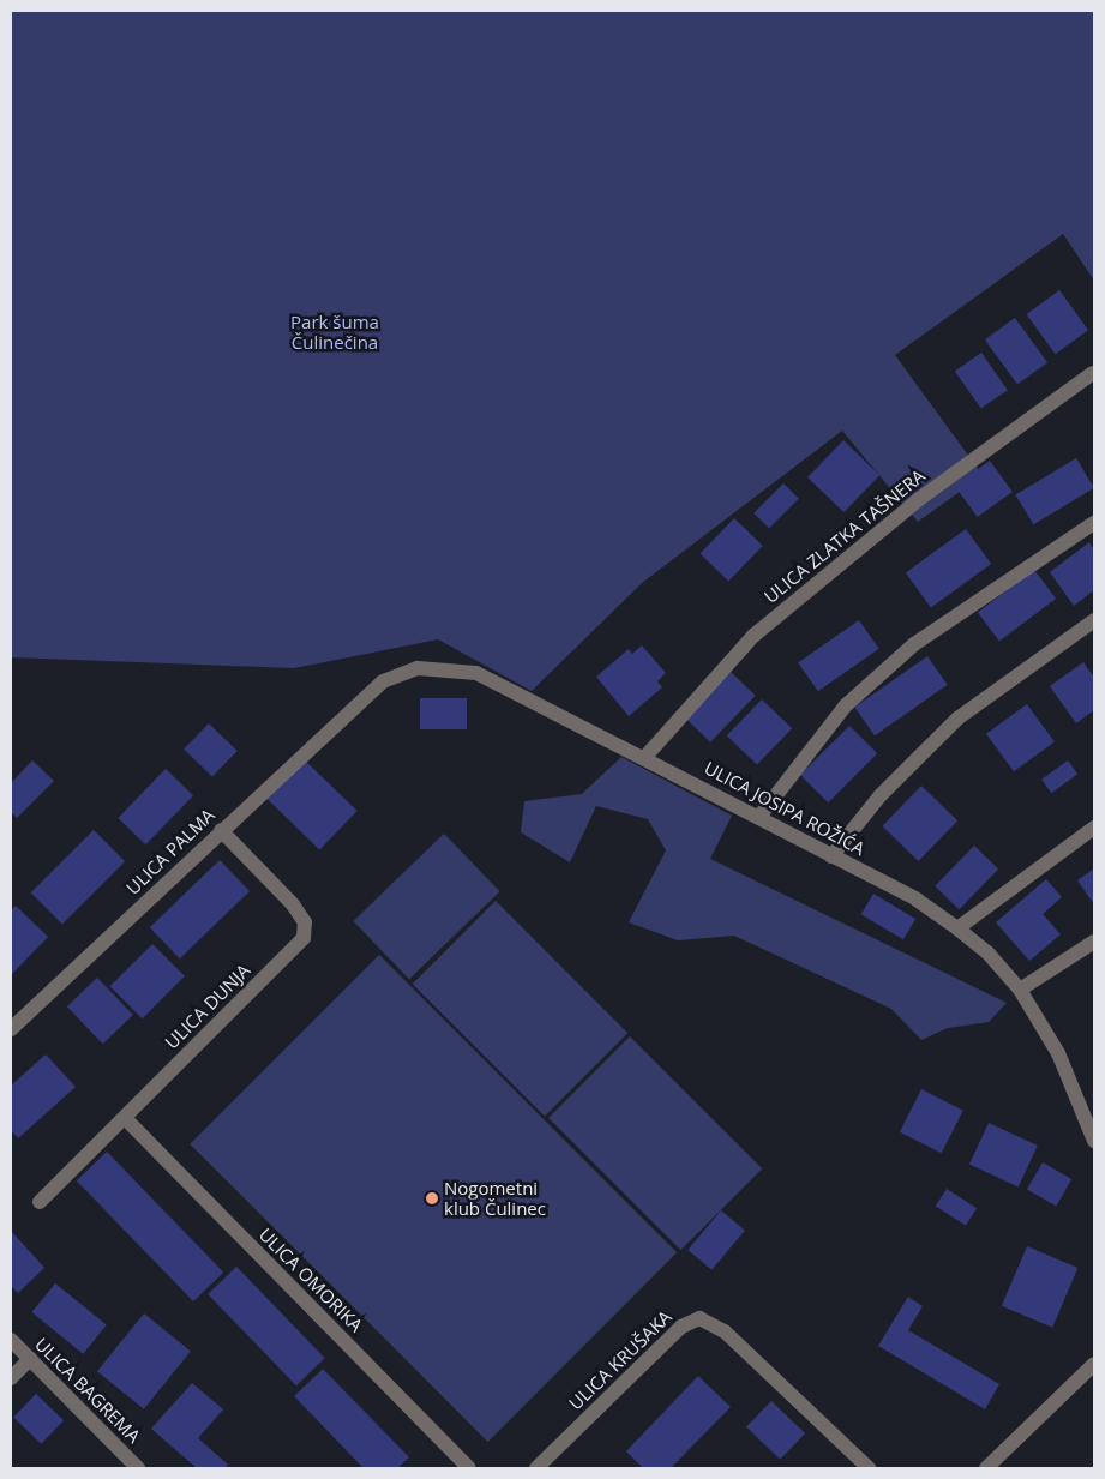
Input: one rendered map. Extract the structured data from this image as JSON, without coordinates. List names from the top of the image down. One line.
{"streets":{"street":["ULICA ZLATKA TAŠNERA","ULICA JOSIPA ROŽIĆA","ULICA PALMA","ULICA DUNJA","ULICA OMORIKA","ULICA KRUŠAKA","ULICA BAGREMA"]},"crossings":[["ULICA ZLATKA TAŠNERA","ULICA JOSIPA ROŽIĆA"],["ULICA JOSIPA ROŽIĆA","ULICA PALMA"],["ULICA PALMA","ULICA DUNJA"],["ULICA DUNJA","ULICA OMORIKA"]],"parks":["Park šuma Čulinečina"],"places":["Nogometni klub Čulinec"]}
